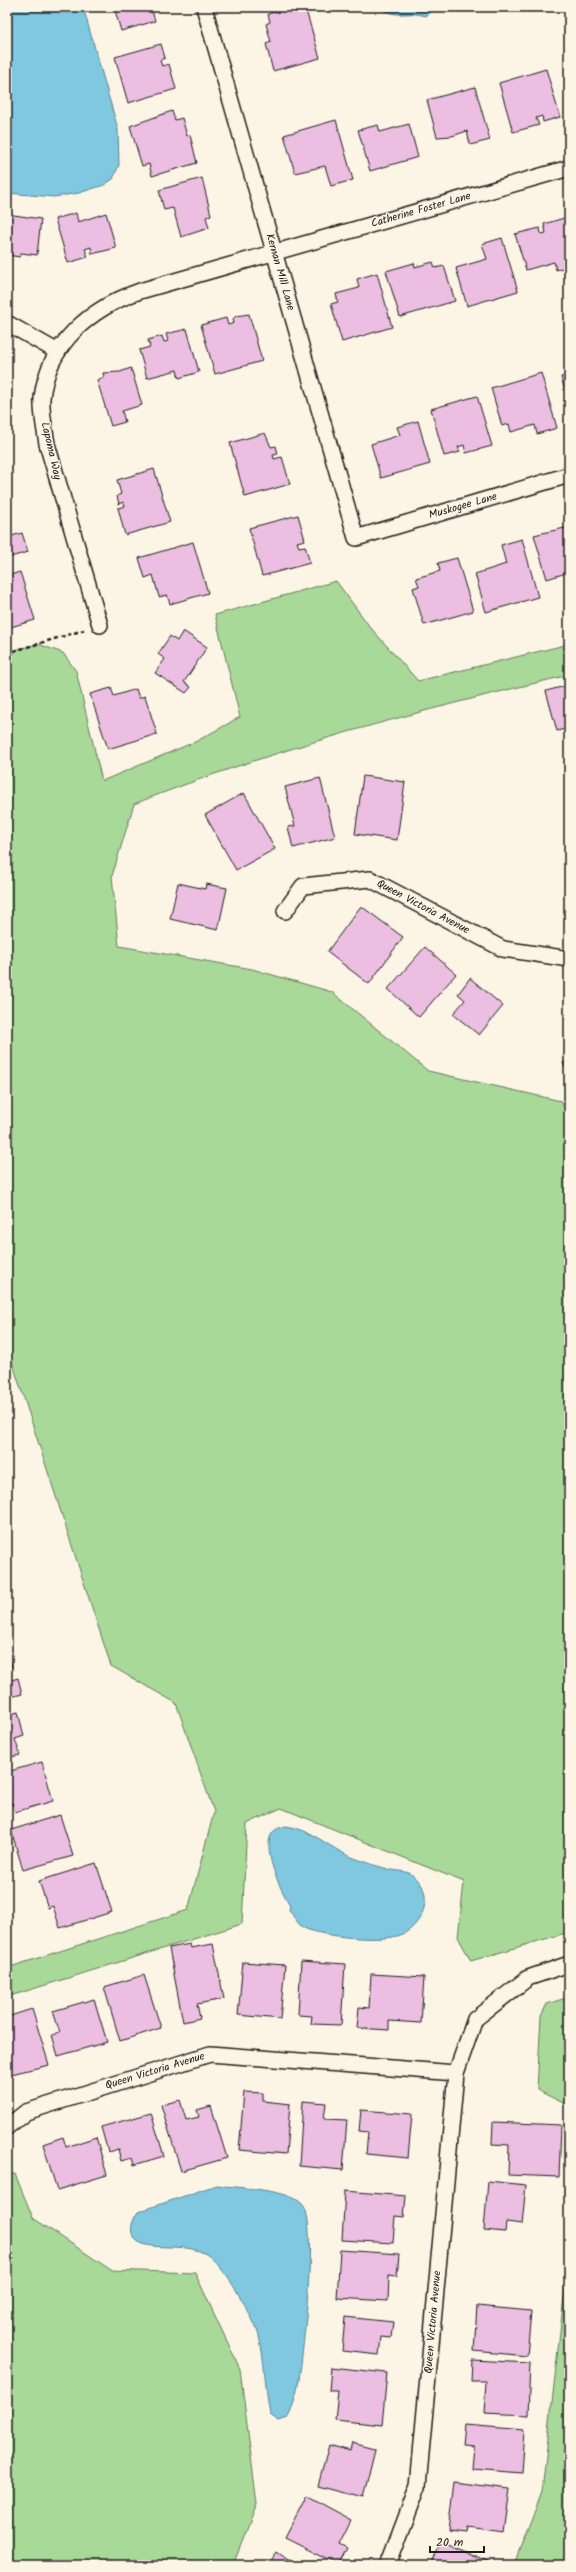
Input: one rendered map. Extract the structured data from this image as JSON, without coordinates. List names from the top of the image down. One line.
{"streets":{"street":["Catherine Foster Lane","Kernan Mill Lane","Lapoma Way","Muskogee Lane","Queen Victoria Avenue"]},"crossings":[["Catherine Foster Lane","Kernan Mill Lane"],["Catherine Foster Lane","Lapoma Way"],["Kernan Mill Lane","Lapoma Way"],["Kernan Mill Lane","Muskogee Lane"]],"scale_bar":"20 m"}
